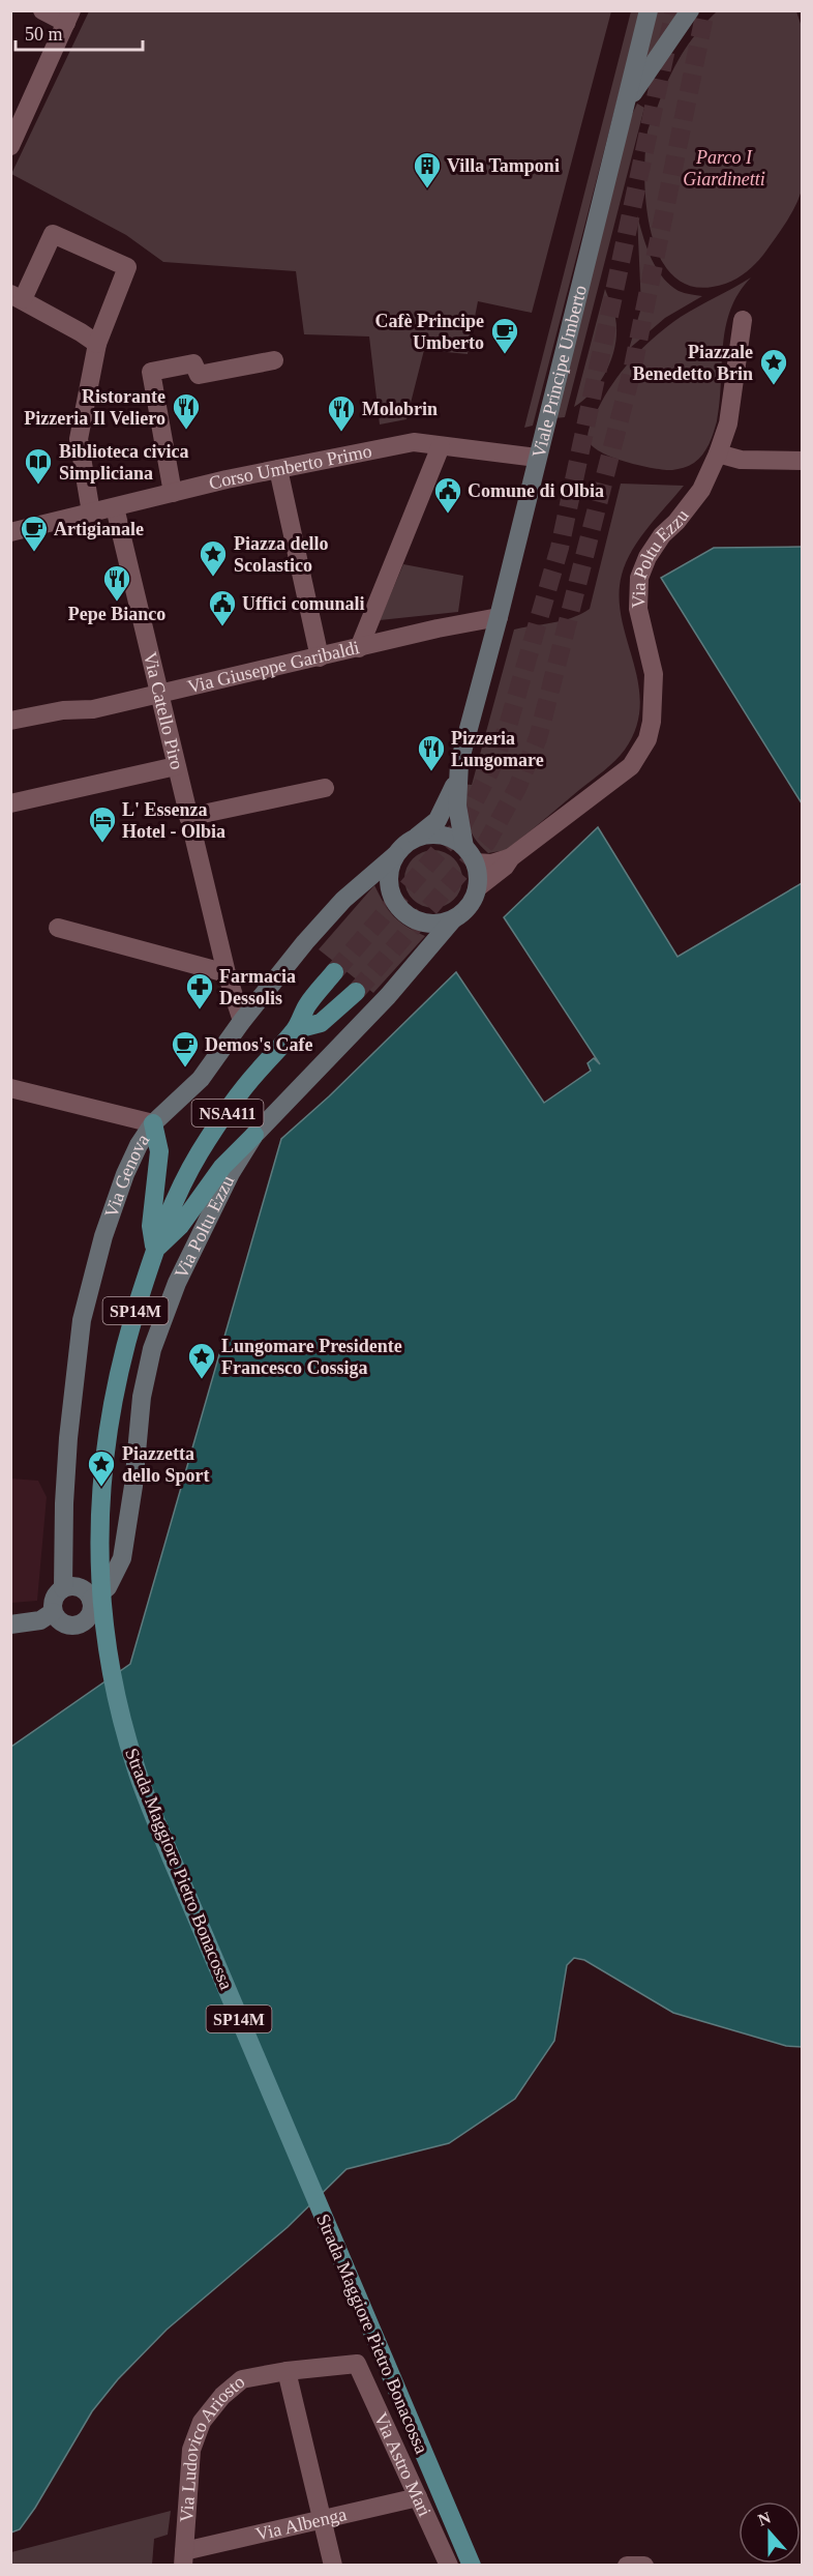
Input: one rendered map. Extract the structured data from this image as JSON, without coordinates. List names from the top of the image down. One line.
{"streets":{"main road":["NSA411","SP14M","Strada Maggiore Pietro Bonacossa"],"street":["Viale Principe Umberto","Corso Umberto Primo","Via Poltu Ezzu","Via Giuseppe Garibaldi","Via Catello Piro","Via Genova","Via Ludovico Ariosto","Via Astro Mari","Via Albenga"]},"crossings":[["Viale Principe Umberto","Corso Umberto Primo"],["Viale Principe Umberto","Via Poltu Ezzu"],["Viale Principe Umberto","Via Giuseppe Garibaldi"],["Viale Principe Umberto","Via Genova"],["Corso Umberto Primo","Via Catello Piro"],["Via Poltu Ezzu","Via Genova"],["Via Giuseppe Garibaldi","Via Catello Piro"],["Via Catello Piro","Via Genova"],["Via Ludovico Ariosto","Via Astro Mari"],["Via Ludovico Ariosto","Via Albenga"],["Via Astro Mari","Via Albenga"]],"parks":["Parco I Giardinetti"],"places":{"building":["Villa Tamponi"],"cafe":["Cafè Principe Umberto","Artigianale","Demos's Cafe"],"place":["Piazzale Benedetto Brin","Piazza dello Scolastico","Lungomare Presidente Francesco Cossiga","Piazzetta dello Sport"],"restaurant":["Ristorante Pizzeria Il Veliero","Molobrin","Pepe Bianco","Pizzeria Lungomare"],"library":["Biblioteca civica Simpliciana"],"public building":["Comune di Olbia","Uffici comunali"],"hotel":["L' Essenza Hotel - Olbia"],"pharmacy":["Farmacia Dessolis"]},"scale_bar":"50 m","north":"top"}
